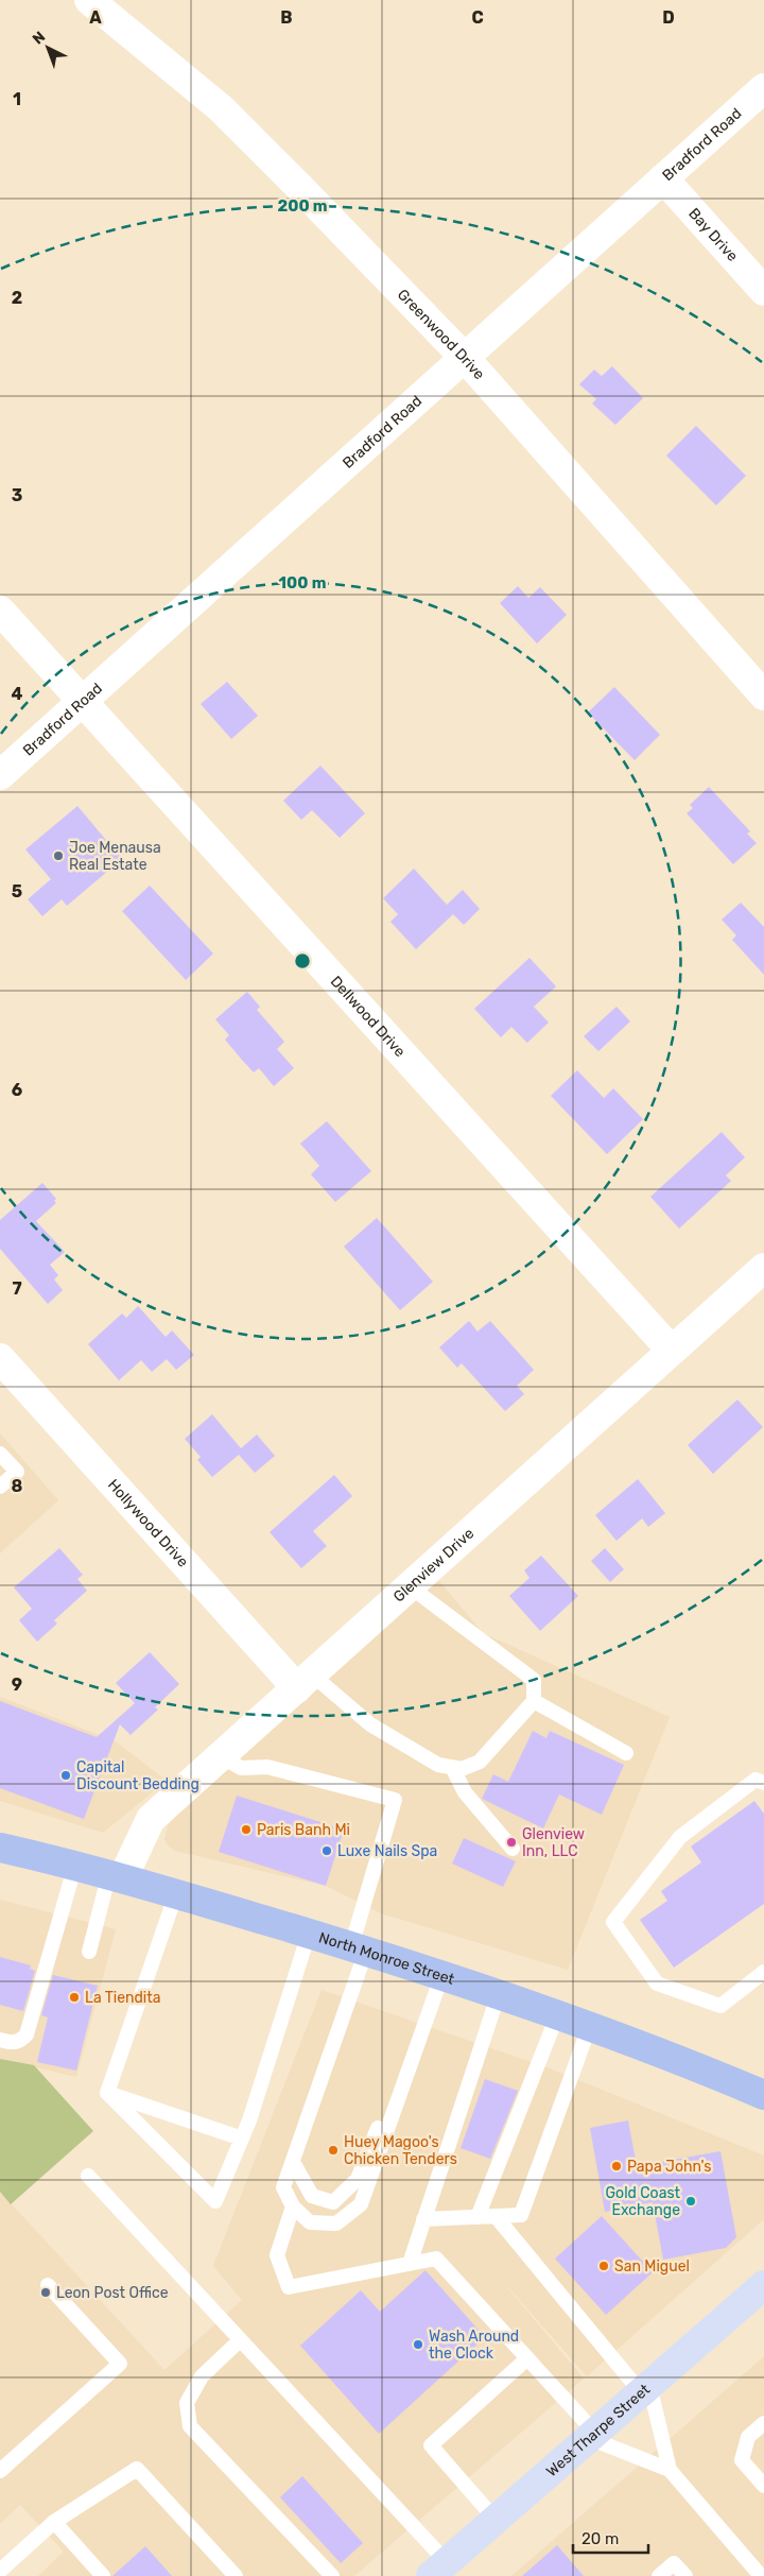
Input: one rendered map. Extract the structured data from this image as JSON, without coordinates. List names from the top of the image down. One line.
{"streets":{"main road":["North Monroe Street","West Tharpe Street"],"street":["Bradford Road","Bay Drive","Greenwood Drive","Dellwood Drive","Hollywood Drive","Glenview Drive"]},"crossings":[["Bradford Road","Bay Drive"],["Bradford Road","Greenwood Drive"],["Bradford Road","Dellwood Drive"],["Dellwood Drive","Glenview Drive"],["Hollywood Drive","Glenview Drive"],["Glenview Drive","North Monroe Street"]],"places":["Joe Menausa Real Estate","Capital Discount Bedding","Paris Banh Mi","Glenview Inn, LLC","Luxe Nails Spa","La Tiendita","Huey Magoo's Chicken Tenders","Papa John's","Gold Coast Exchange","San Miguel","Leon Post Office","Wash Around the Clock"],"scale_bar":"20 m","north":"top left","grid":{"columns":["A","B","C","D"],"rows":["1","2","3","4","5","6","7","8","9"]},"rings":["200 m","100 m"]}
